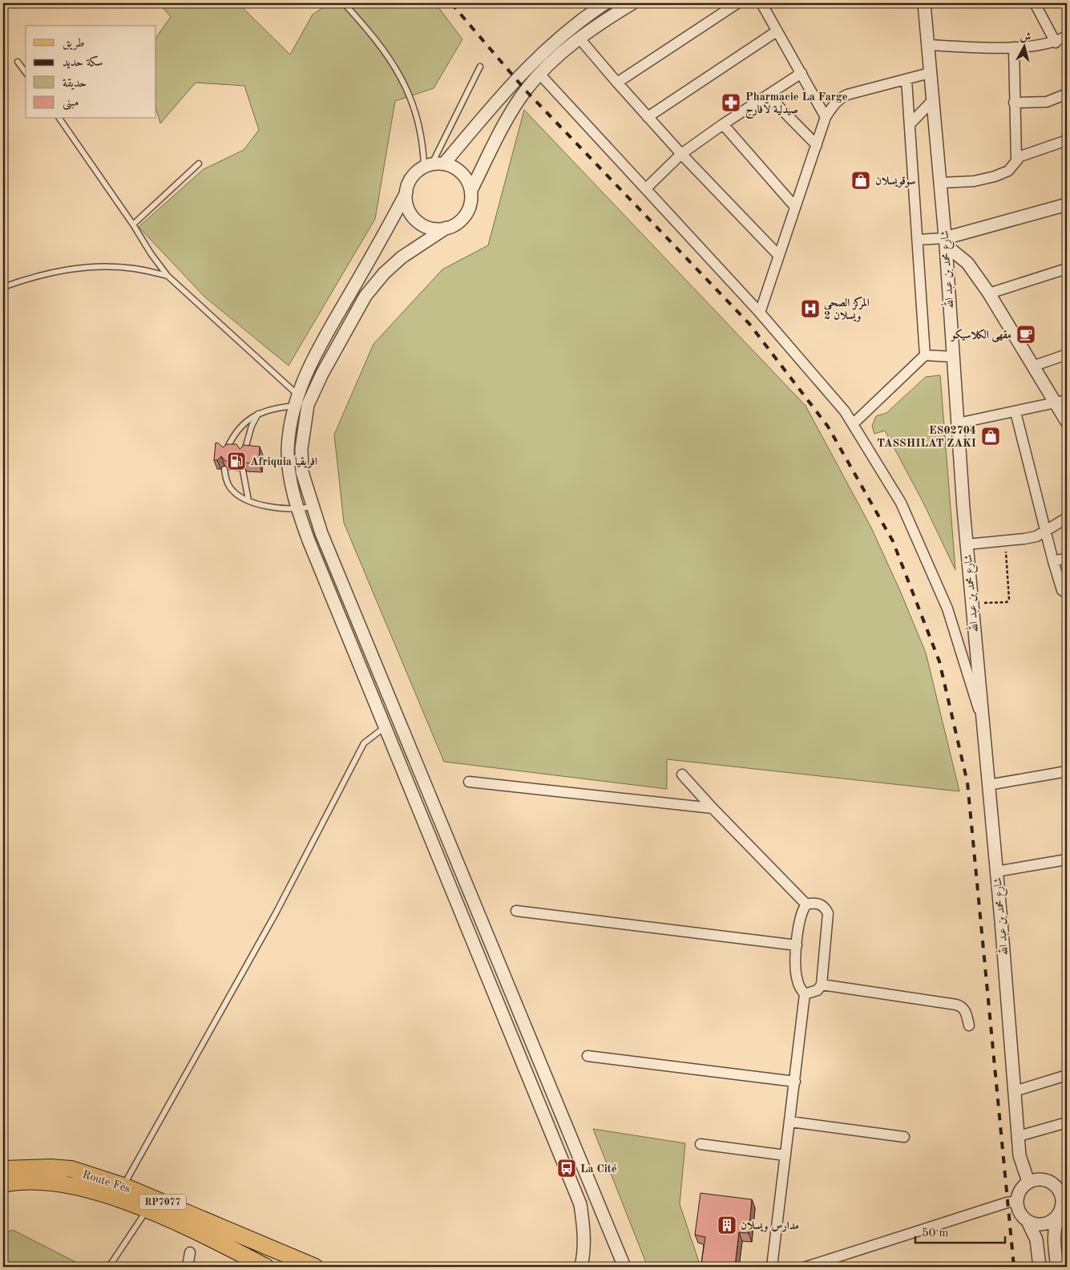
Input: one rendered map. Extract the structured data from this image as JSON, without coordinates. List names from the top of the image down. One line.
{"streets":{"main road":["Route Fès","RP7077"],"street":["شارع محمد بن عبد الله"]},"places":{"pharmacy":["Pharmacie La Farge صيدلية لافارج"],"shop":["سوقويسلان","ES02704 TASSHILAT ZAKI"],"hospital":["المركز الصحي ويسلان 2"],"cafe":["مقهى الكلاسيكو"],"fuel station":["Afriquia افريقيا"],"bus stop":["La Cité"],"building":["مدارس ويسلان"]},"legend":["طريق","سكة حديد","حديقة","مبنى"],"scale_bar":"50 m","north":"top"}
